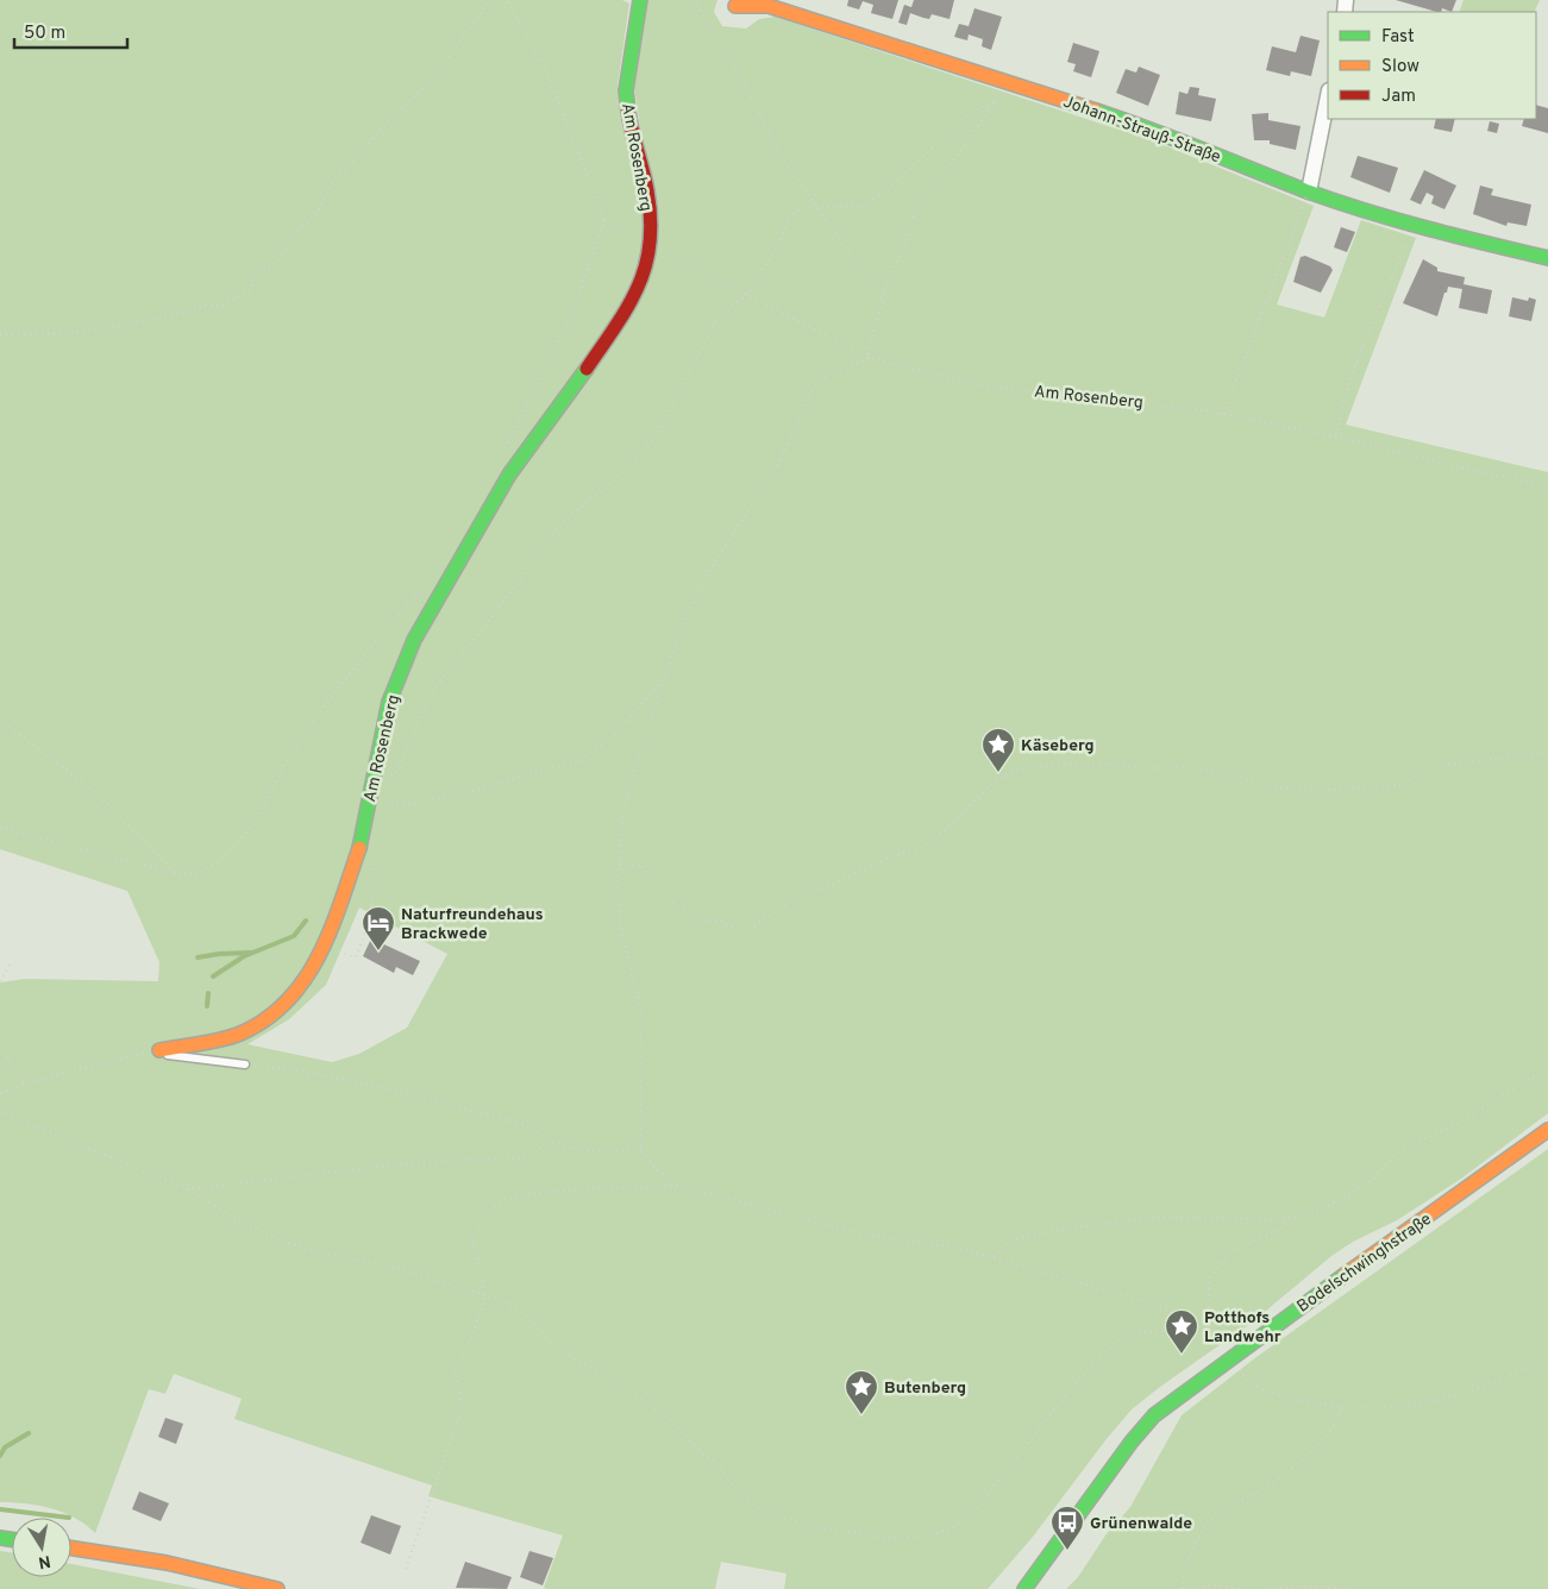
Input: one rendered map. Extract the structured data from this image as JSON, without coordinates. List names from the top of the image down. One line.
{"streets":{"street":["Johann-Strauß-Straße","Am Rosenberg","Bodelschwinghstraße"]},"places":{"place":["Käseberg","Potthofs Landwehr","Butenberg"],"hotel":["Naturfreundehaus Brackwede"],"bus stop":["Grünenwalde"]},"legend":["Fast","Slow","Jam"],"scale_bar":"50 m","north":"bottom"}
